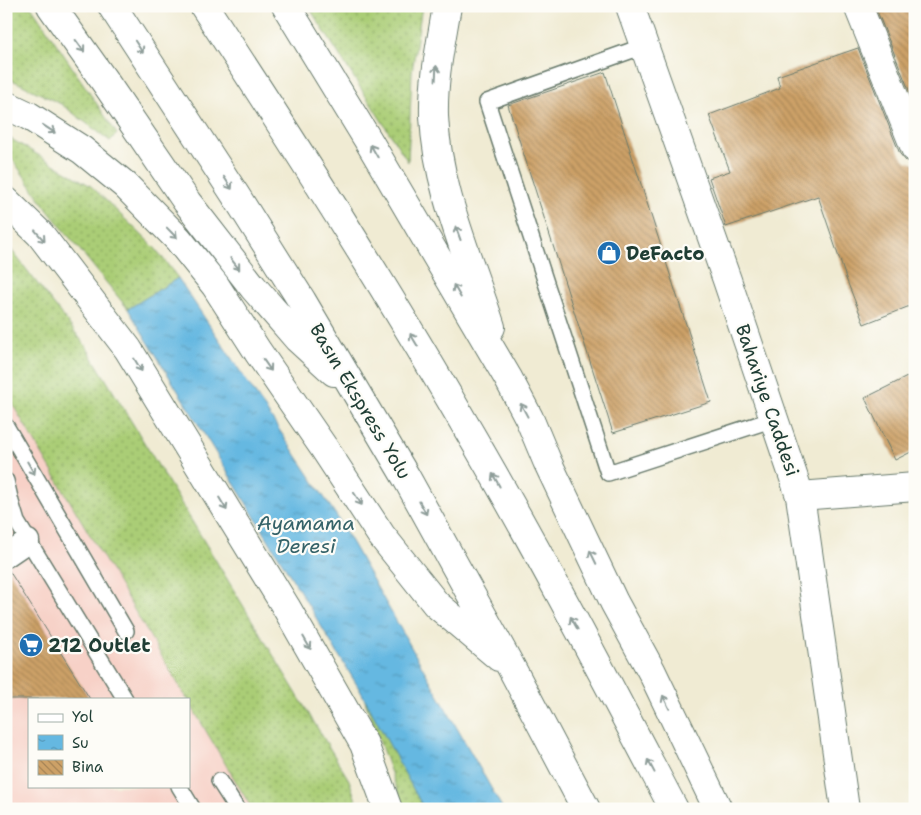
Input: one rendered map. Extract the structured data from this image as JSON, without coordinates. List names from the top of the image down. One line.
{"streets":{"main road":["Bahariye Caddesi","Basın Ekspress Yolu"]},"water":["Ayamama Deresi"],"places":{"shop":["DeFacto"],"supermarket":["212 Outlet"]},"legend":["Yol","Su","Bina"]}
